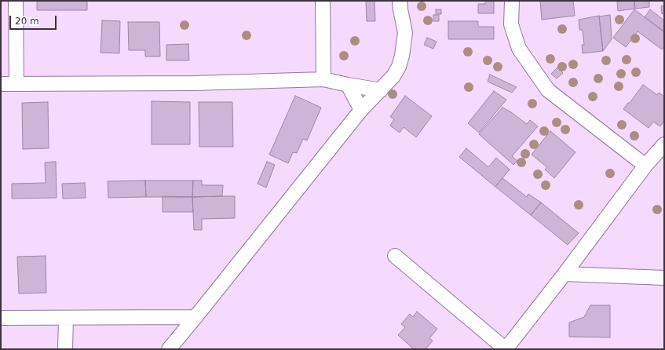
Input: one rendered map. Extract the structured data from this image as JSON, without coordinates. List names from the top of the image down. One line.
{"scale_bar":"20 m"}
